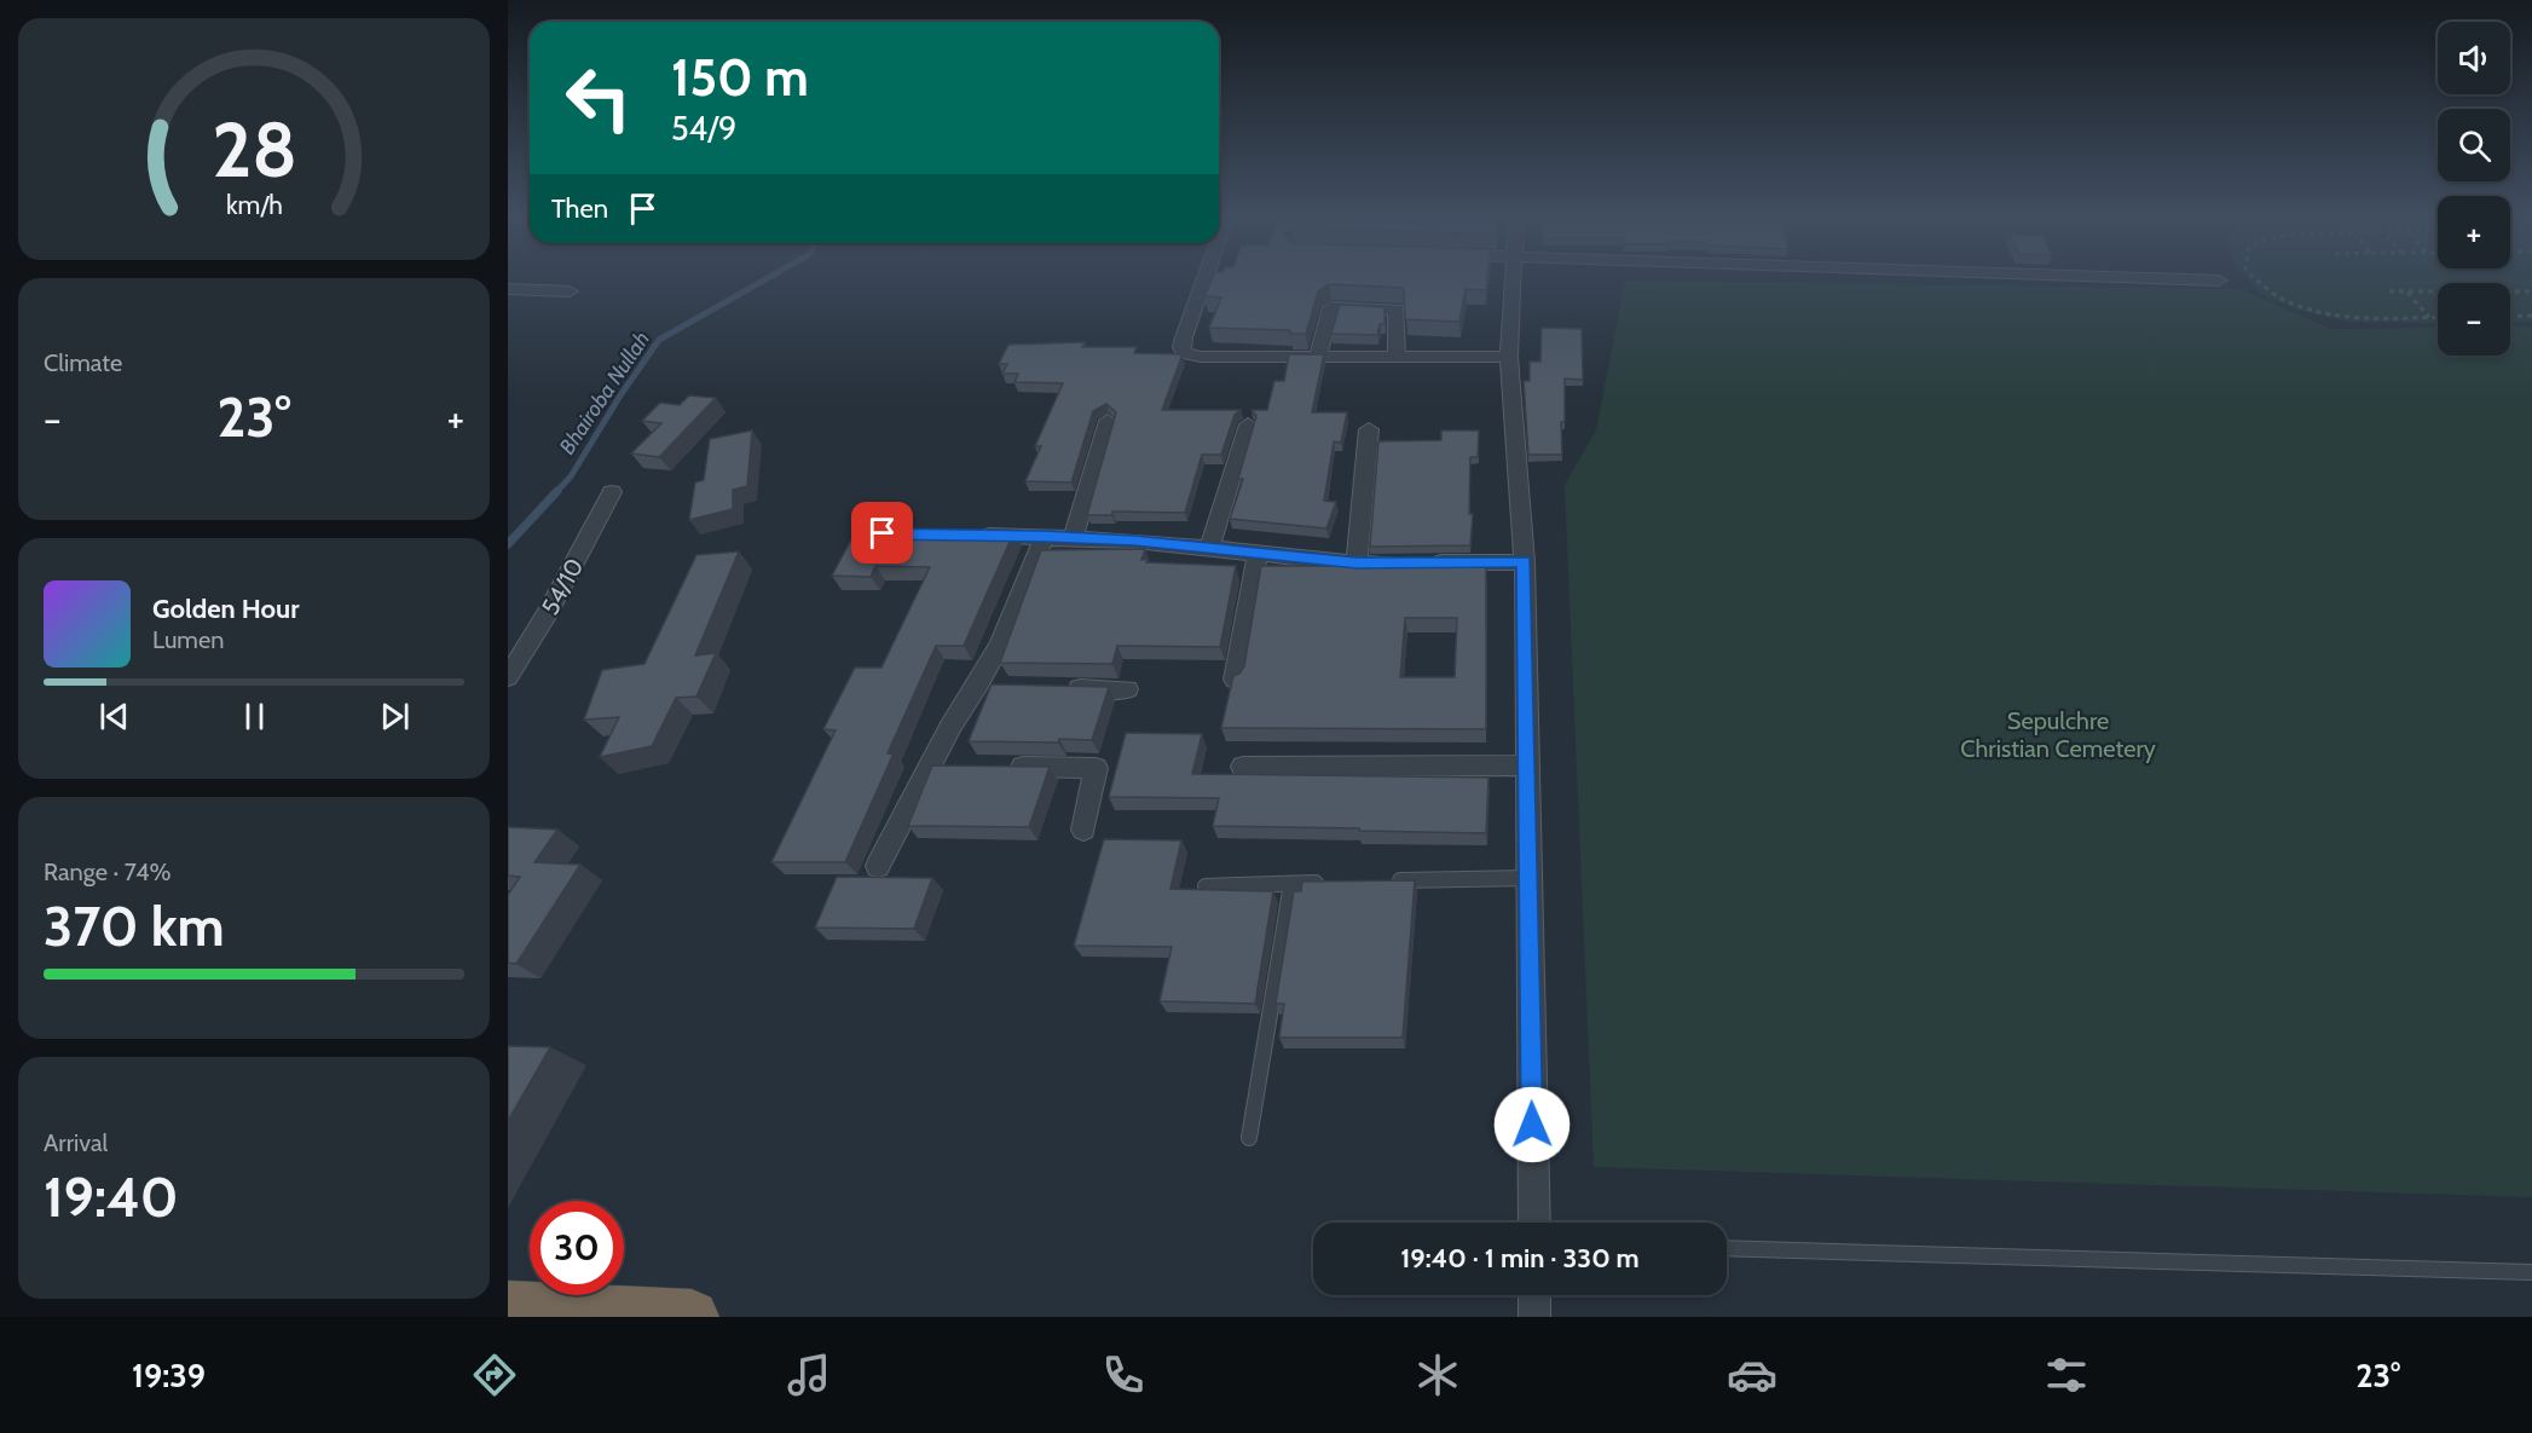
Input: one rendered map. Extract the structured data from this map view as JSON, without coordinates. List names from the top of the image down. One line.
{"streets":{"street":["54/10"]},"water":["Bhairoba Nullah"],"parks":["Sepulchre Christian Cemetery"],"page":{"map_buttons":["+","−"],"turn":["150 m","54/9"],"then":"Then","tile":["Climate",["Range · 74%","370 km"],["Arrival","19:40"]],"heat":["−","23°","+"],"song":["Golden Hour","Lumen"],"limit":"30","trip":"19:40 · 1 min · 330 m","tabs":["19:39","23°"],"gauge":["28","km/h"]}}
